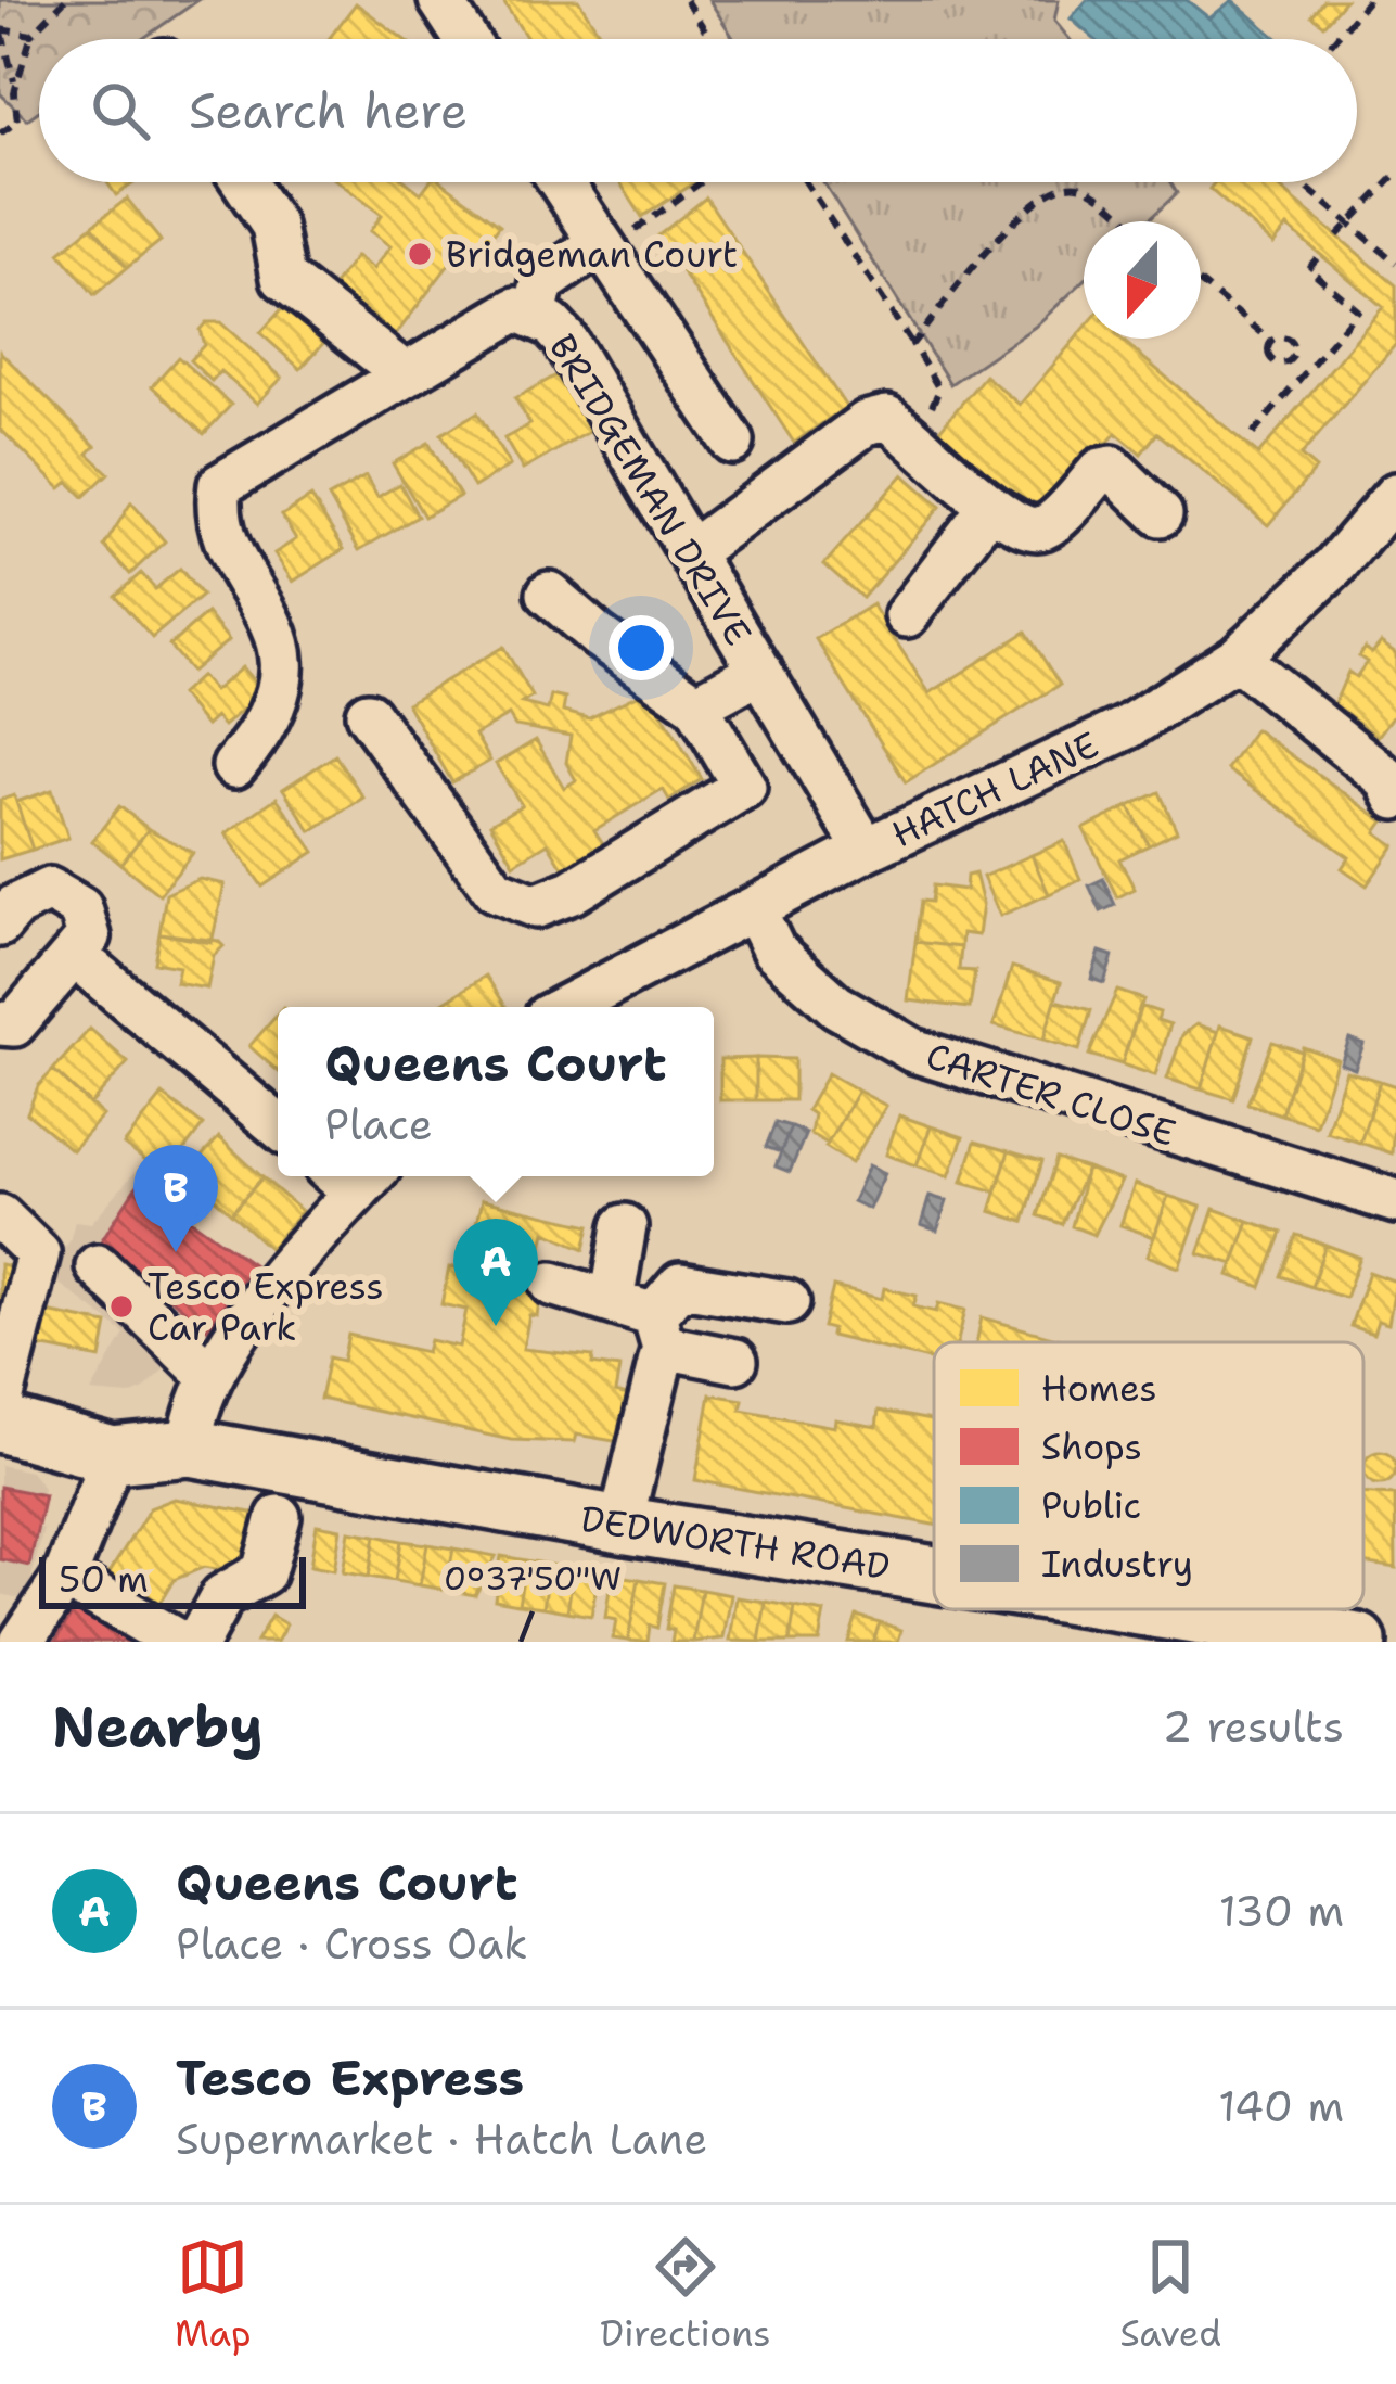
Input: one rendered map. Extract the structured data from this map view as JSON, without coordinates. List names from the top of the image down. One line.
{"streets":{"main road":["DEDWORTH ROAD"],"street":["BRIDGEMAN DRIVE","HATCH LANE","CARTER CLOSE"]},"crossings":[["BRIDGEMAN DRIVE","HATCH LANE"],["HATCH LANE","CARTER CLOSE"]],"places":["Bridgeman Court","Tesco Express Car Park"],"legend":["Homes","Shops","Public","Industry"],"scale_bar":"50 m","north":"bottom","page":{"search":"Search here","popup":["Queens Court","Place"],"pins":["B","A"],"scale":"50 m","heading":["Nearby","2 results"],"list":[{"mark":"A","name":"Queens Court","note":"Place · Cross Oak","value":"130 m"},{"mark":"B","name":"Tesco Express","note":"Supermarket · Hatch Lane","value":"140 m"}],"nav":["Map","Directions","Saved"]},"coordinates":["0°37'50\"W"]}
